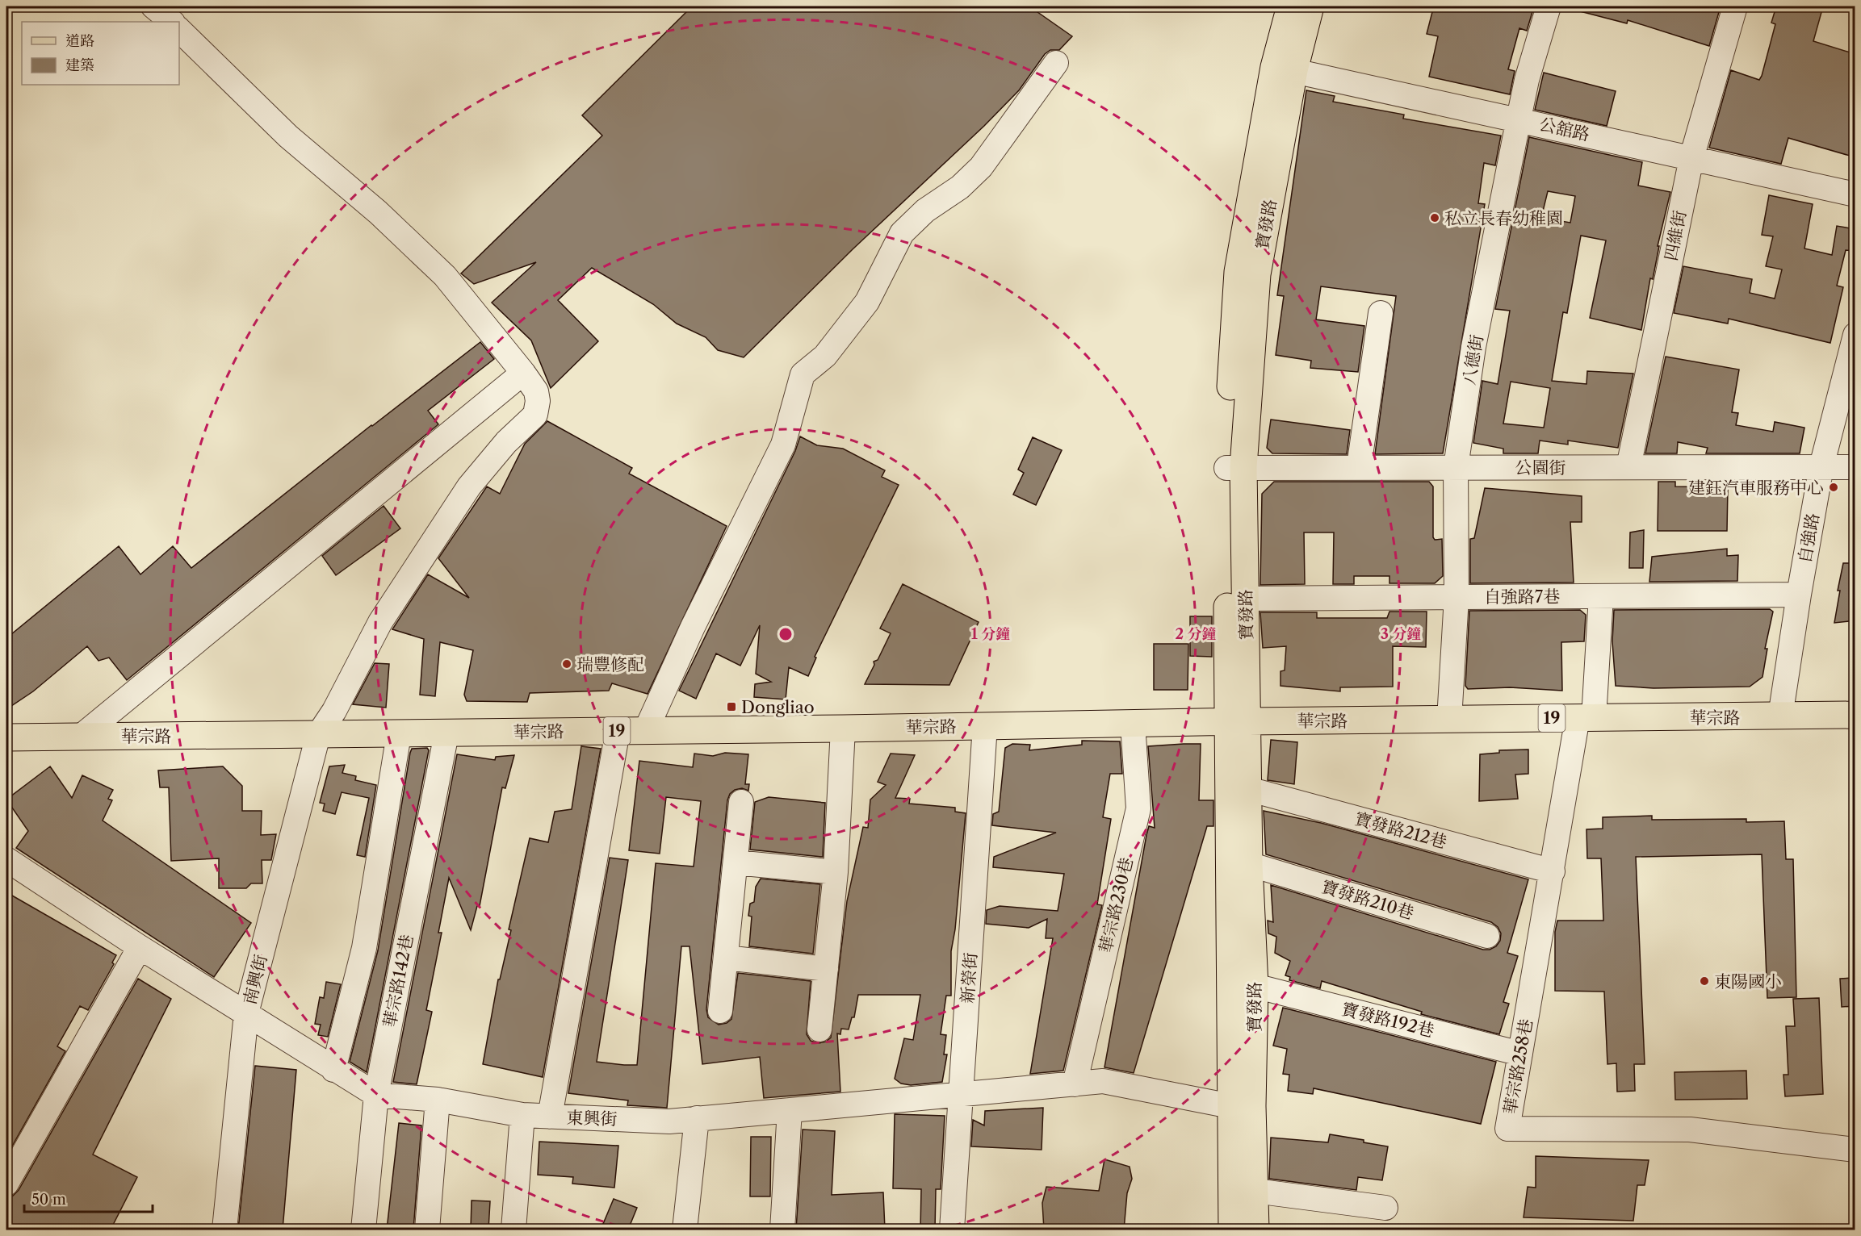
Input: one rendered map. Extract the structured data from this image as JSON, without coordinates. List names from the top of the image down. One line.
{"streets":{"main road":["寶發路","華宗路","19"],"street":["公舘路","四維街","八德街","公園街","自強路","自強路7巷","寶發路212巷","寶發路210巷","華宗路230巷","新榮街","南興街","華宗路142巷","寶發路192巷","華宗路258巷","東興街"]},"crossings":[["公舘路","寶發路"],["公舘路","四維街"],["公舘路","八德街"],["寶發路","公園街"],["寶發路","自強路7巷"],["寶發路","華宗路"],["寶發路","寶發路212巷"],["寶發路","寶發路210巷"],["寶發路","寶發路192巷"],["寶發路","東興街"],["四維街","公園街"],["八德街","公園街"],["八德街","自強路7巷"],["八德街","華宗路"],["公園街","自強路"],["自強路","自強路7巷"],["自強路","華宗路"],["自強路7巷","華宗路258巷"],["華宗路","華宗路230巷"],["華宗路","新榮街"],["華宗路","南興街"],["華宗路","華宗路142巷"],["華宗路","華宗路258巷"],["寶發路212巷","華宗路258巷"],["華宗路230巷","東興街"],["新榮街","東興街"],["南興街","東興街"],["華宗路142巷","東興街"],["寶發路192巷","華宗路258巷"]],"places":{"other":["私立長春幼稚園","建鈺汽車服務中心","瑞豐修配","東陽國小"],"transit":["Dongliao"]},"legend":["道路","建築"],"scale_bar":"50 m","rings":["1 分鐘","2 分鐘","3 分鐘"]}
